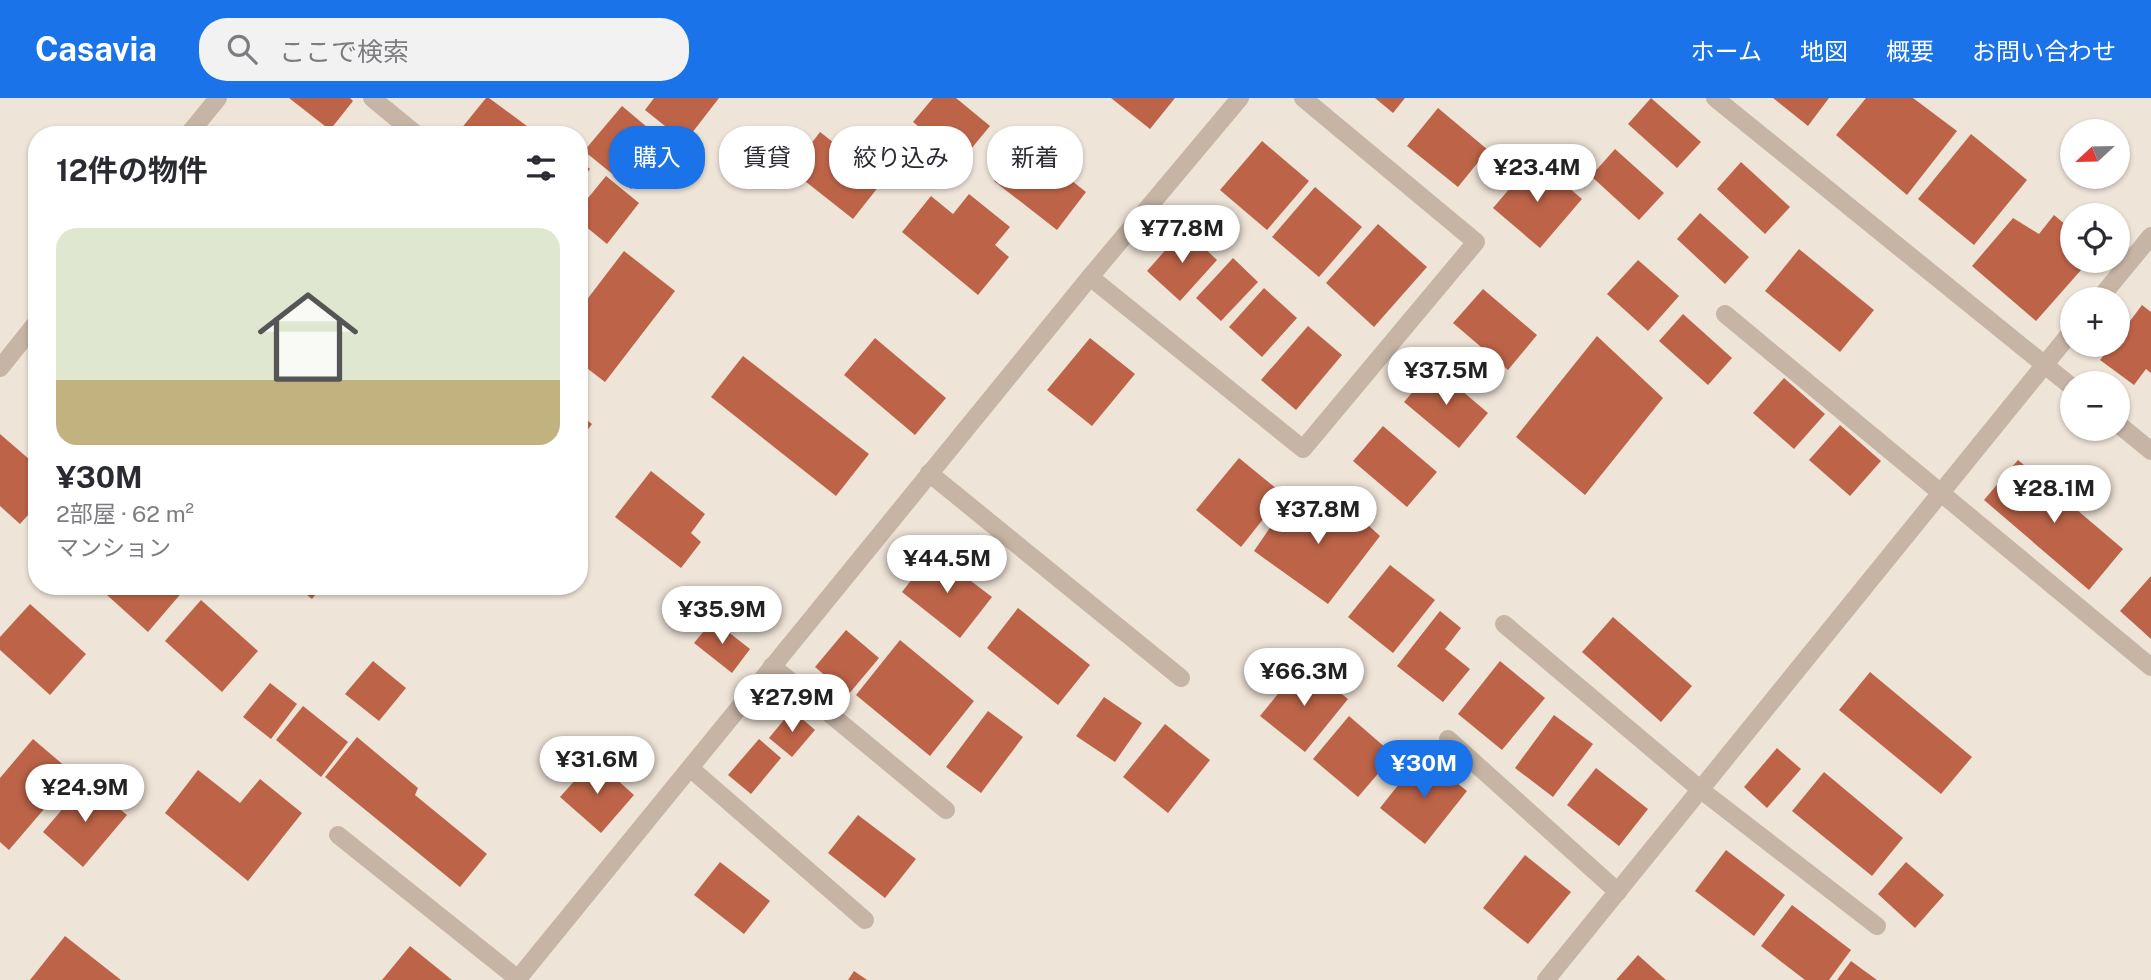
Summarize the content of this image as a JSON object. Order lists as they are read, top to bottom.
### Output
{
  "north": "left",
  "page": {
    "header": "Casavia",
    "search": "ここで検索",
    "nav": [
      "ホーム",
      "地図",
      "概要",
      "お問い合わせ"
    ],
    "map_buttons": ["+", "−"],
    "chip": [
      "購入",
      "賃貸",
      "絞り込み",
      "新着"
    ],
    "heading": "12件の物件",
    "price": [
      "¥23.4M",
      "¥77.8M",
      "¥37.5M",
      "¥28.1M",
      "¥37.8M",
      "¥44.5M",
      "¥35.9M",
      "¥66.3M",
      "¥27.9M",
      "¥31.6M",
      "¥30M",
      "¥24.9M"
    ],
    "list": [
      {
        "name": "¥30M",
        "note": "2部屋 · 62 m² · マンション"
      }
    ]
  }
}
